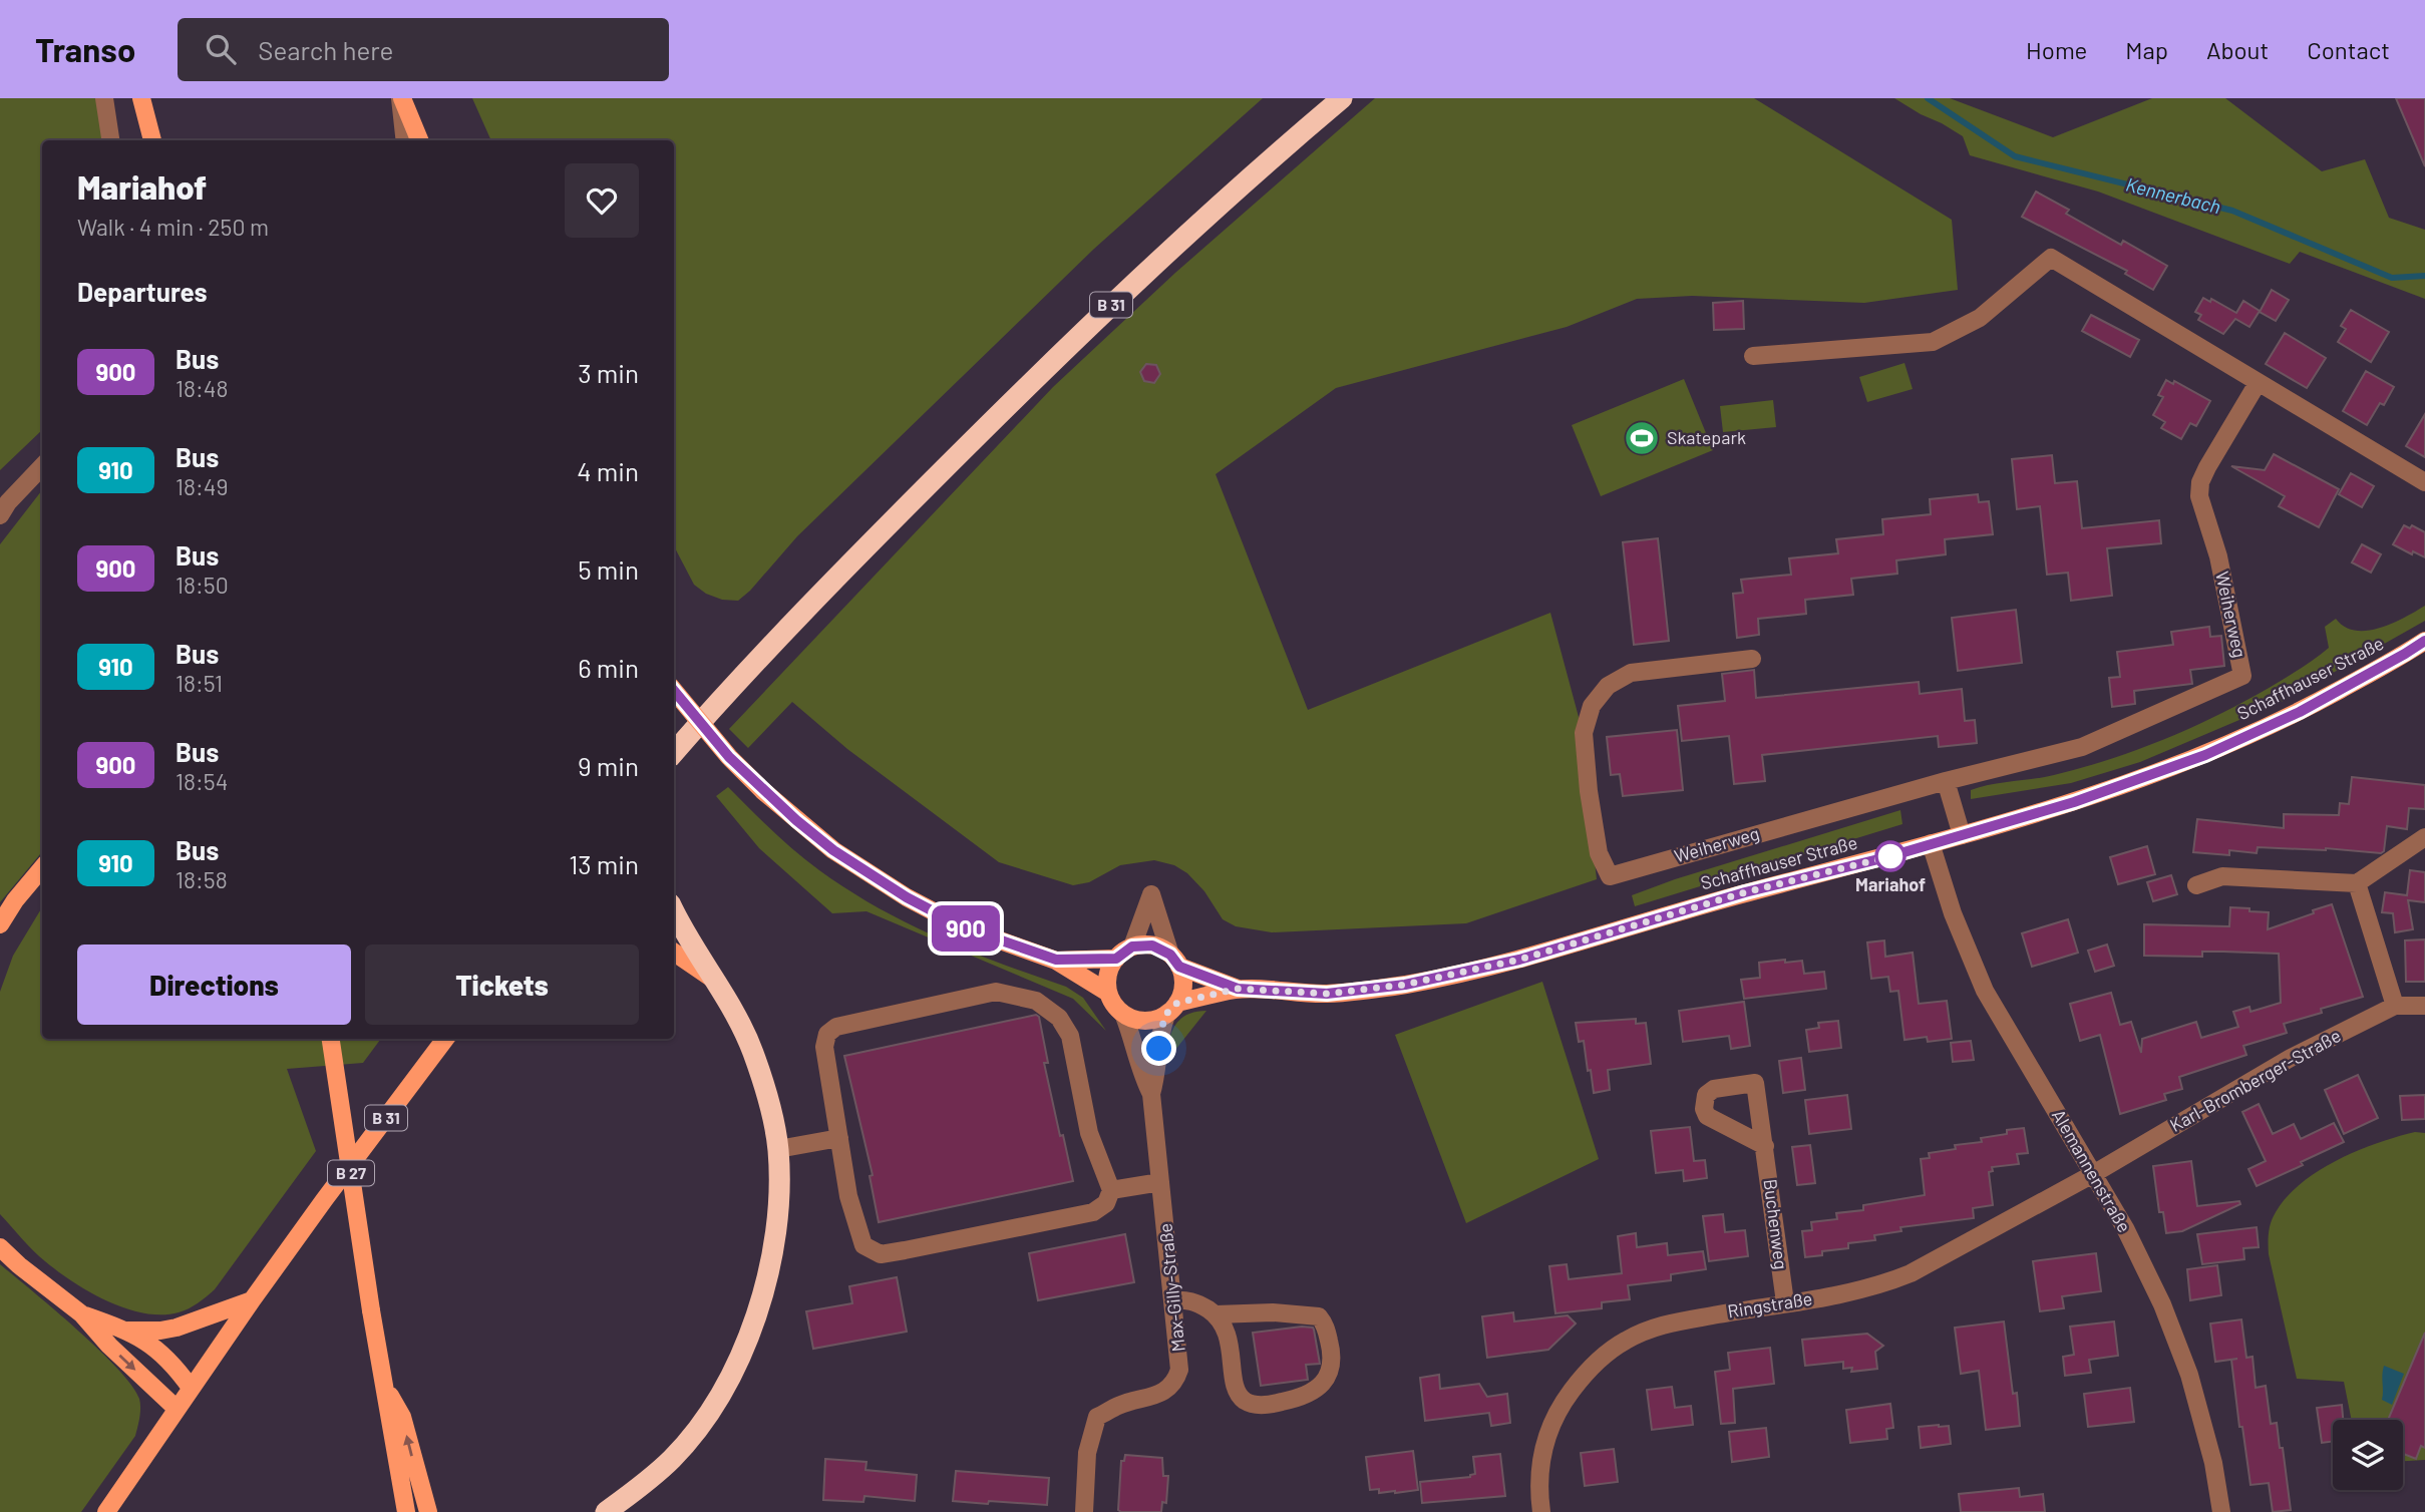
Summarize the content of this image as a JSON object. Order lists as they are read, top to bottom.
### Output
{
  "streets": {
    "highway": ["B 31"],
    "main road": ["Schaffhauser Straße", "B 27"],
    "street": [
      "Weiherweg",
      "Karl-Bromberger-Straße",
      "Alemannenstraße",
      "Buchenweg",
      "Max-Gilly-Straße",
      "Ringstraße"
    ]
  },
  "crossings": [
    ["Schaffhauser Straße", "Alemannenstraße"],
    ["Schaffhauser Straße", "Max-Gilly-Straße"],
    ["Karl-Bromberger-Straße", "Alemannenstraße"],
    ["Karl-Bromberger-Straße", "Ringstraße"],
    ["Alemannenstraße", "Ringstraße"],
    ["Buchenweg", "Ringstraße"]
  ],
  "water": ["Kennerbach"],
  "places": {
    "sports": ["Skatepark"],
    "other": ["Mariahof"]
  },
  "lines": ["bus line 900"],
  "page": {
    "header": "Transo",
    "search": "Search here",
    "nav": [
      "Home",
      "Map",
      "About",
      "Contact"
    ],
    "on_map": "900",
    "heading": [
      ["Mariahof", "Walk · 4 min · 250 m"],
      "Departures"
    ],
    "list": [
      {
        "mark": "900",
        "name": "Bus",
        "note": "18:48",
        "value": "3 min"
      },
      {
        "mark": "910",
        "name": "Bus",
        "note": "18:49",
        "value": "4 min"
      },
      {
        "mark": "900",
        "name": "Bus",
        "note": "18:50",
        "value": "5 min"
      },
      {
        "mark": "910",
        "name": "Bus",
        "note": "18:51",
        "value": "6 min"
      },
      {
        "mark": "900",
        "name": "Bus",
        "note": "18:54",
        "value": "9 min"
      },
      {
        "mark": "910",
        "name": "Bus",
        "note": "18:58",
        "value": "13 min"
      }
    ],
    "buttons": ["Directions", "Tickets"]
  }
}
